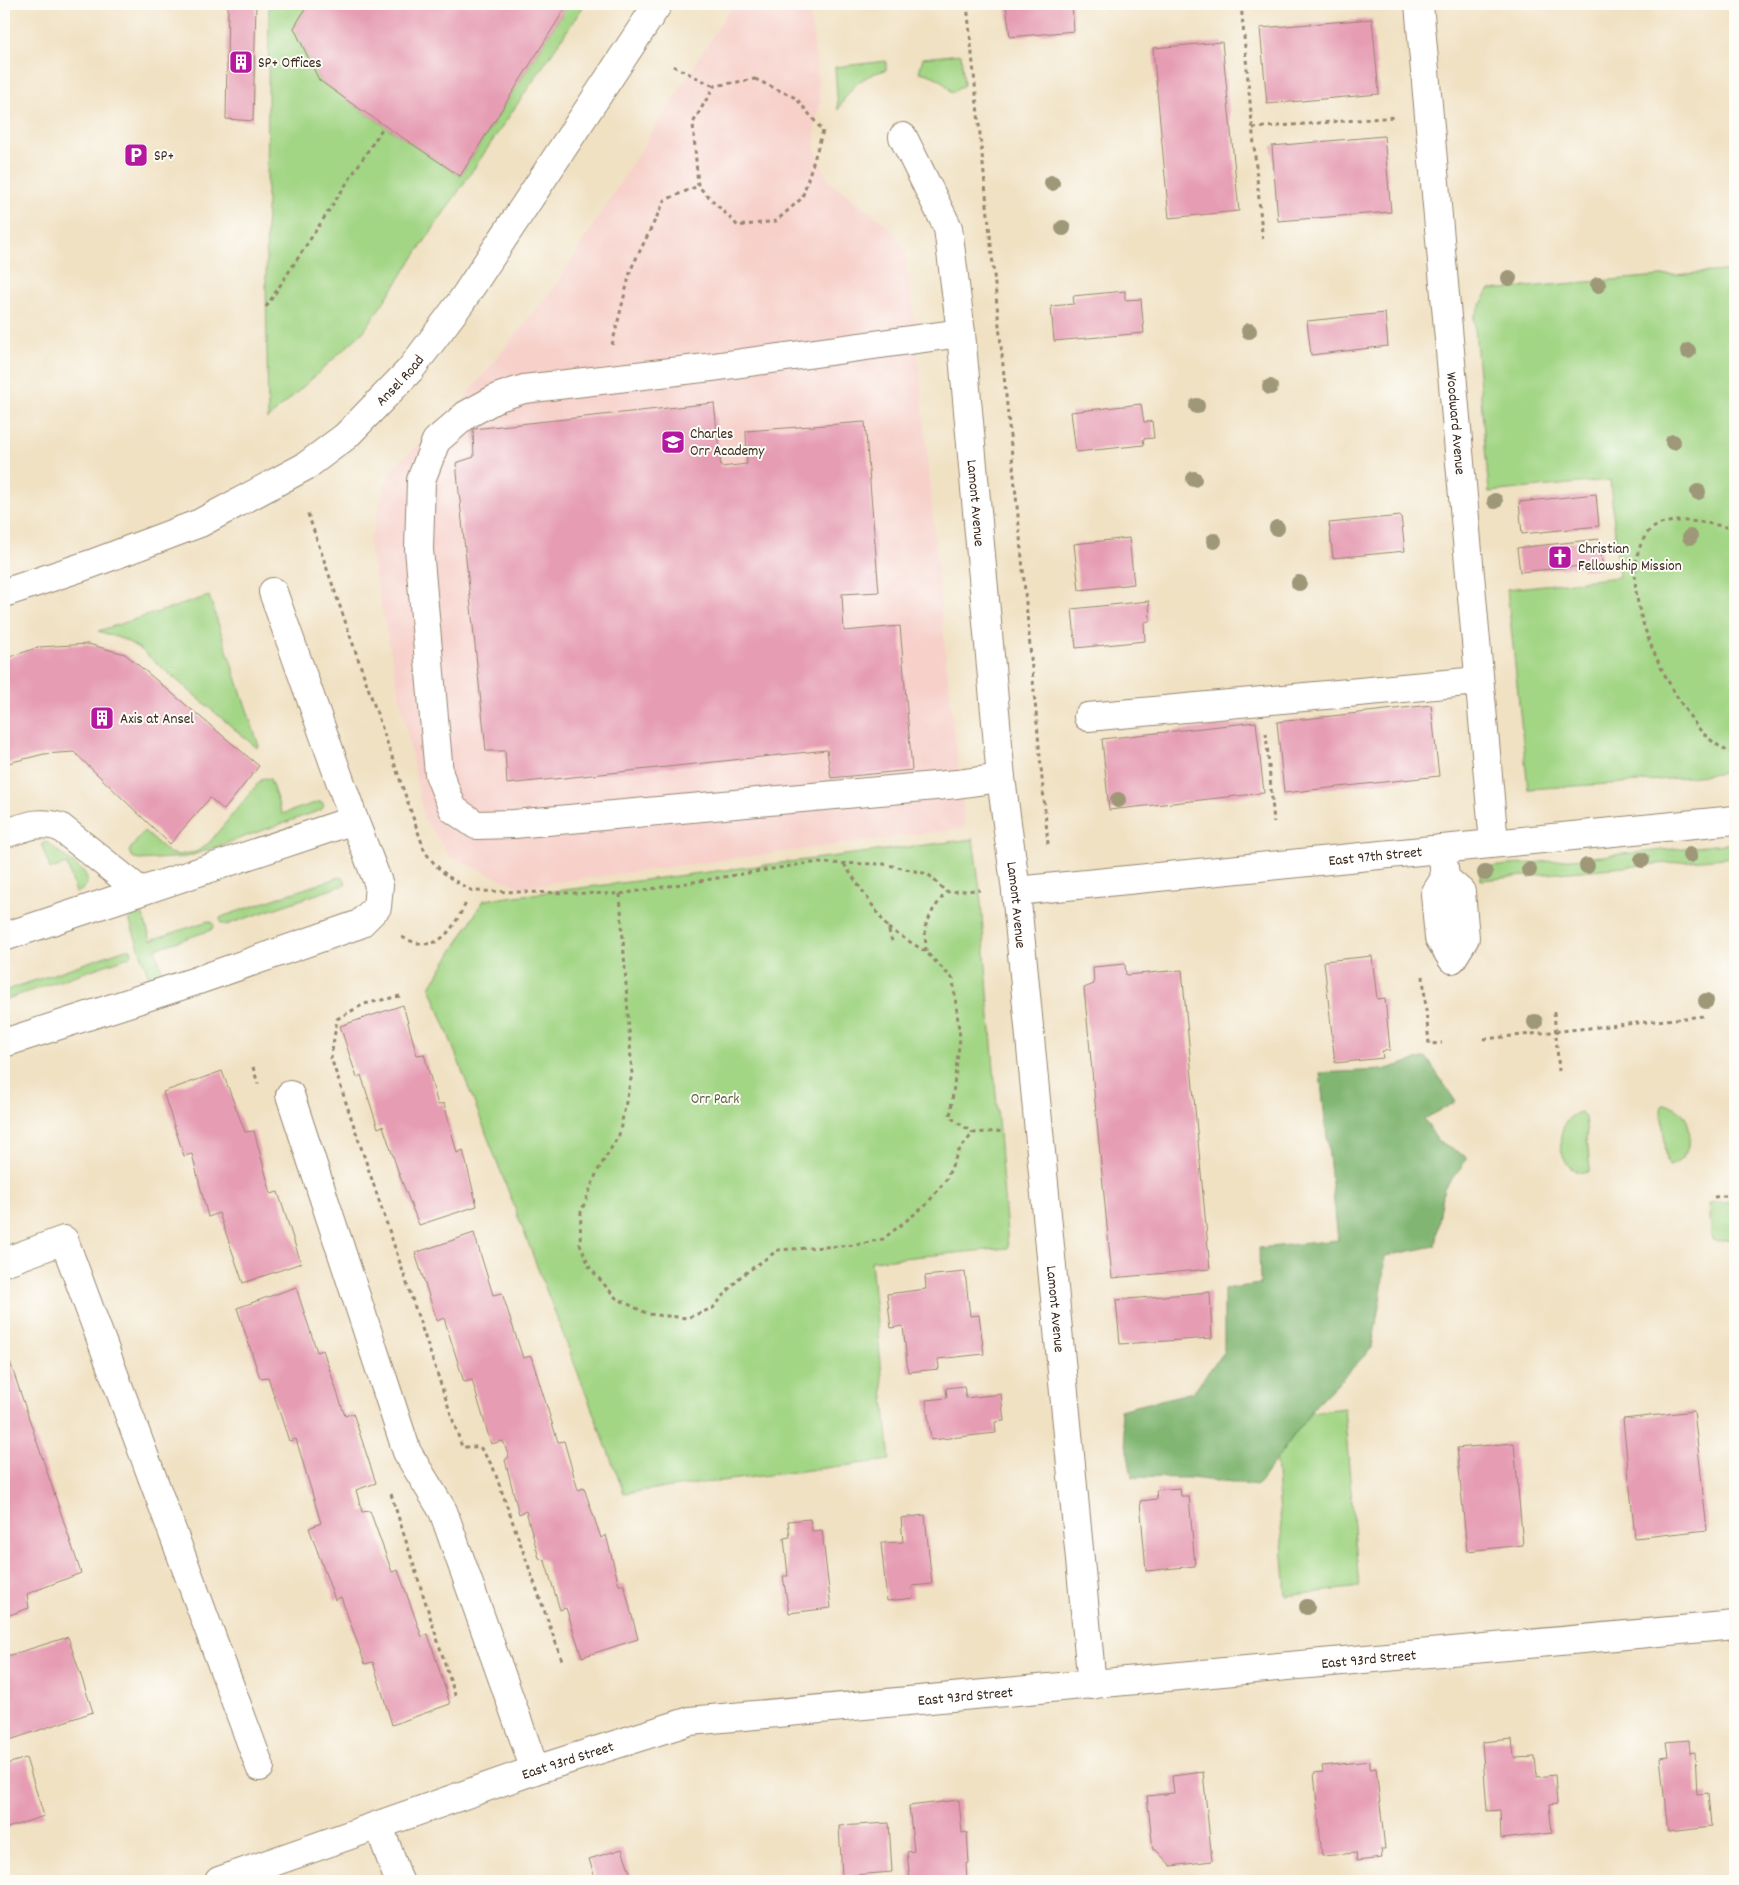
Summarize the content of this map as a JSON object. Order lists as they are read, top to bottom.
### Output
{
  "streets": {
    "street": [
      "Ansel Road",
      "Woodward Avenue",
      "Lamont Avenue",
      "East 97th Street",
      "East 93rd Street"
    ]
  },
  "crossings": [
    ["Woodward Avenue", "East 97th Street"],
    ["Lamont Avenue", "East 97th Street"],
    ["Lamont Avenue", "East 93rd Street"]
  ],
  "parks": ["Orr Park"],
  "places": {
    "building": ["SP+ Offices", "Axis at Ansel"],
    "parking": ["SP+"],
    "school or university": ["Charles Orr Academy"],
    "church": ["Christian Fellowship Mission"]
  }
}
